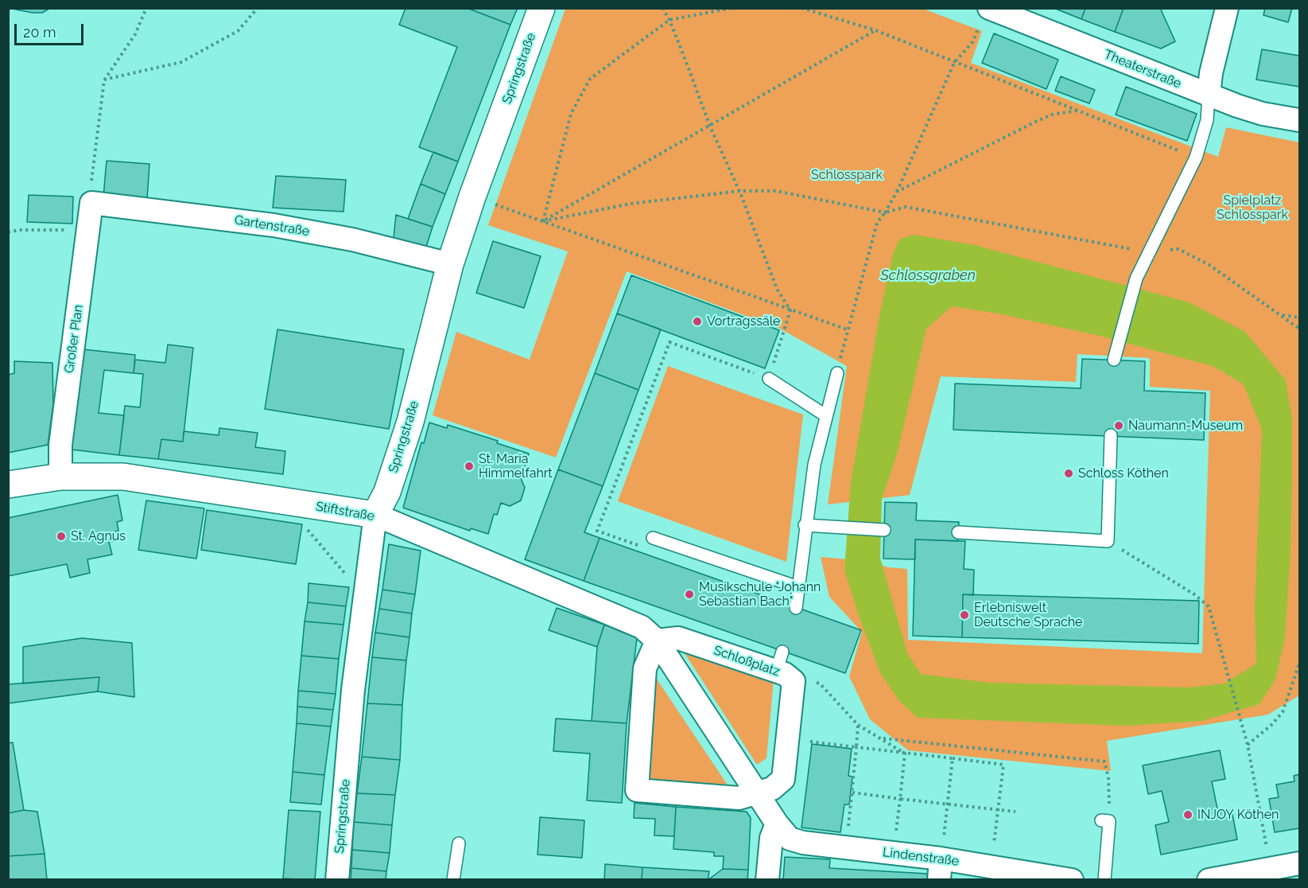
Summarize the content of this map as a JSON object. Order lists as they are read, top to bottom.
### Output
{
  "streets": {
    "main road": ["Springstraße", "Stiftstraße"],
    "street": [
      "Theaterstraße",
      "Gartenstraße",
      "Großer Plan",
      "Schloßplatz",
      "Lindenstraße"
    ]
  },
  "crossings": [
    ["Springstraße", "Gartenstraße"],
    ["Springstraße", "Stiftstraße"],
    ["Gartenstraße", "Großer Plan"],
    ["Großer Plan", "Stiftstraße"],
    ["Stiftstraße", "Schloßplatz"]
  ],
  "water": ["Schlossgraben"],
  "parks": ["Schlosspark", "Spielplatz Schlosspark"],
  "places": [
    "Vortragssäle",
    "Naumann-Museum",
    "St. Maria Himmelfahrt",
    "Schloss Köthen",
    "St. Agnus",
    "Musikschule \"Johann Sebastian Bach\"",
    "Erlebniswelt Deutsche Sprache",
    "INJOY Köthen"
  ],
  "scale_bar": "20 m"
}
